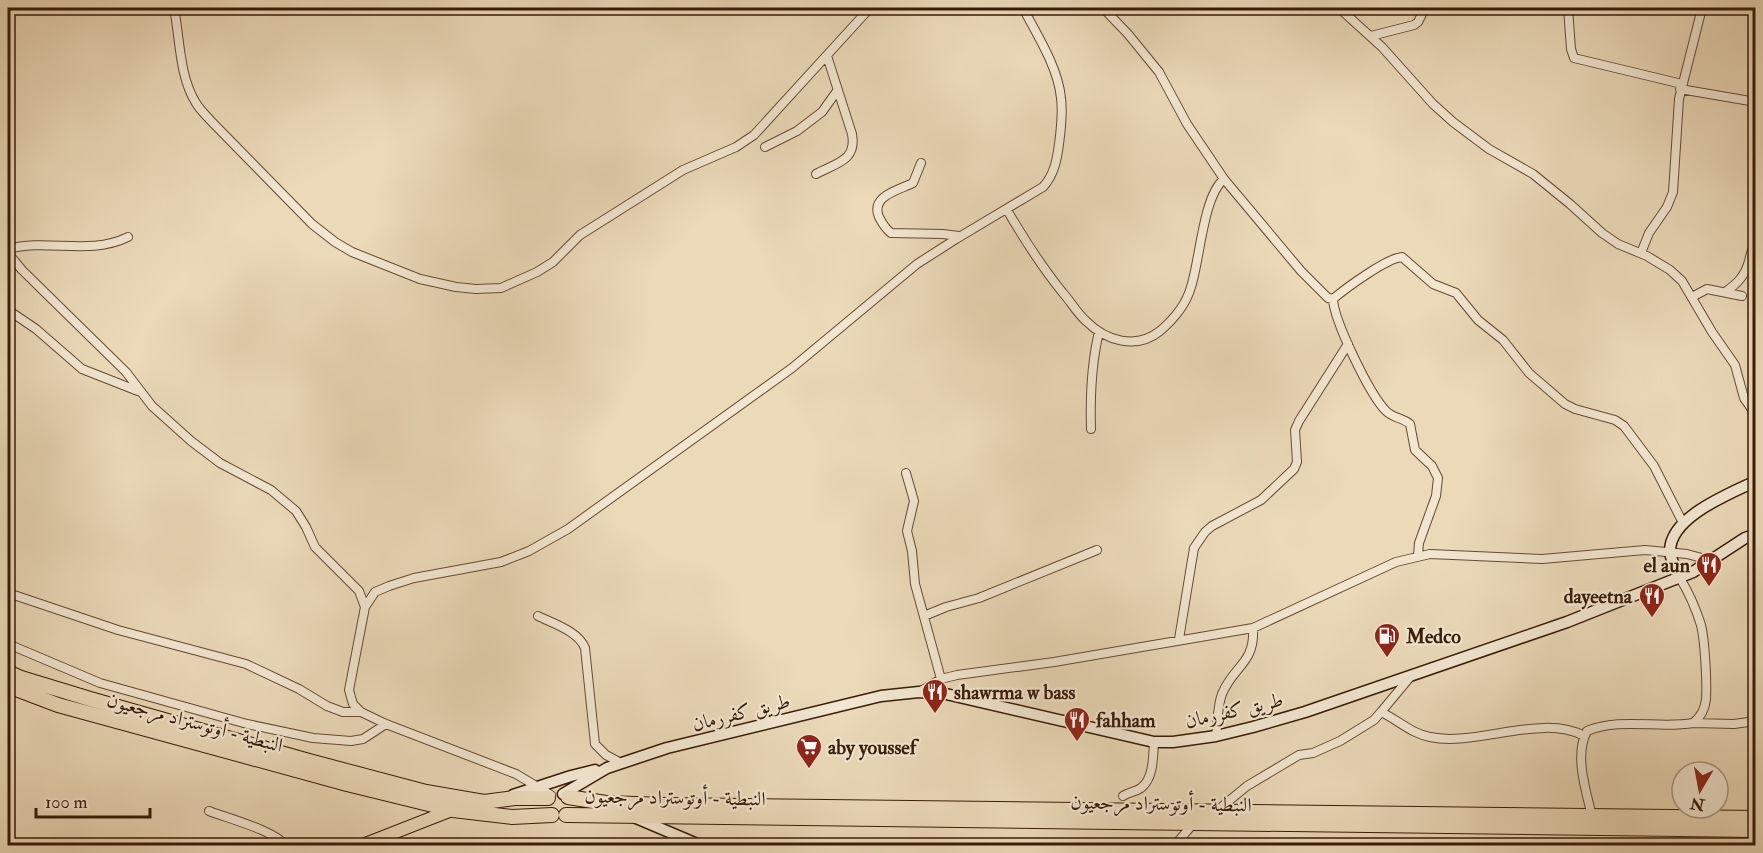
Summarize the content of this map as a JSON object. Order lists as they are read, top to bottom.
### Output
{
  "streets": {
    "highway": ["النبطية - أوتوستراد مرجعيون"],
    "main road": ["طريق كفررمان"]
  },
  "crossings": [
    ["طريق كفررمان", "النبطية - أوتوستراد مرجعيون"]
  ],
  "places": {
    "restaurant": [
      "el aun",
      "dayeetna",
      "shawrma w bass",
      "fahham"
    ],
    "fuel station": ["Medco"],
    "supermarket": ["aby youssef"]
  },
  "scale_bar": "100 m",
  "north": "bottom"
}
